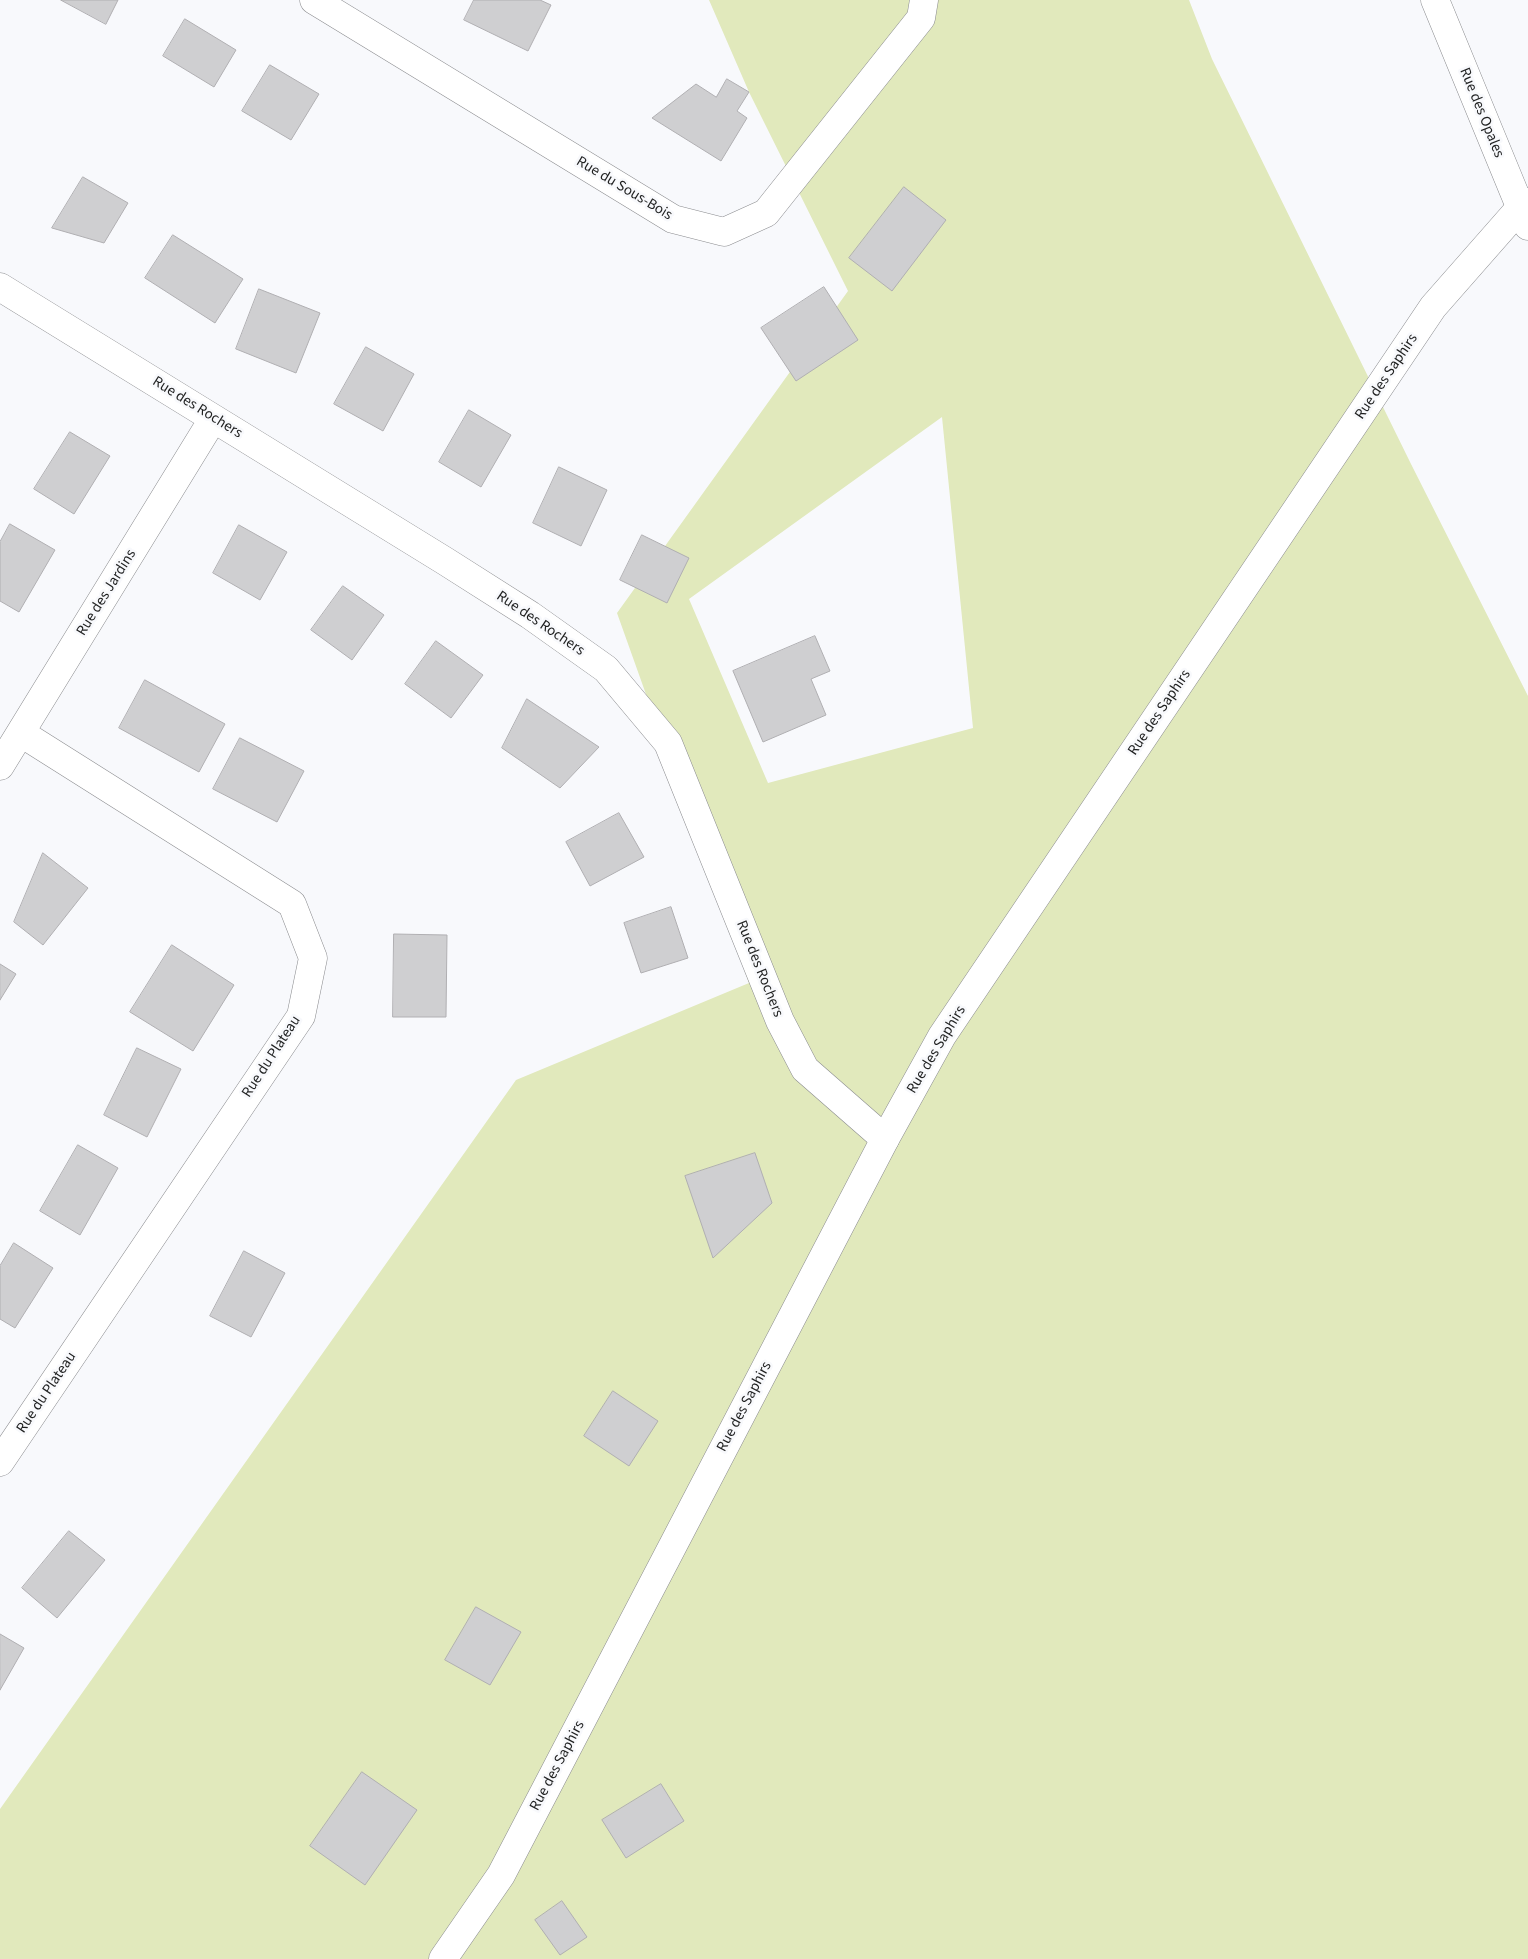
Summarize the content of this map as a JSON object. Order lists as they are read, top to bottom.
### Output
{
  "streets": {
    "street": [
      "Rue des Opales",
      "Rue du Sous-Bois",
      "Rue des Saphirs",
      "Rue des Rochers",
      "Rue des Jardins",
      "Rue du Plateau"
    ]
  },
  "crossings": [
    ["Rue des Opales", "Rue des Saphirs"],
    ["Rue des Saphirs", "Rue des Rochers"],
    ["Rue des Rochers", "Rue des Jardins"],
    ["Rue des Jardins", "Rue du Plateau"]
  ]
}
